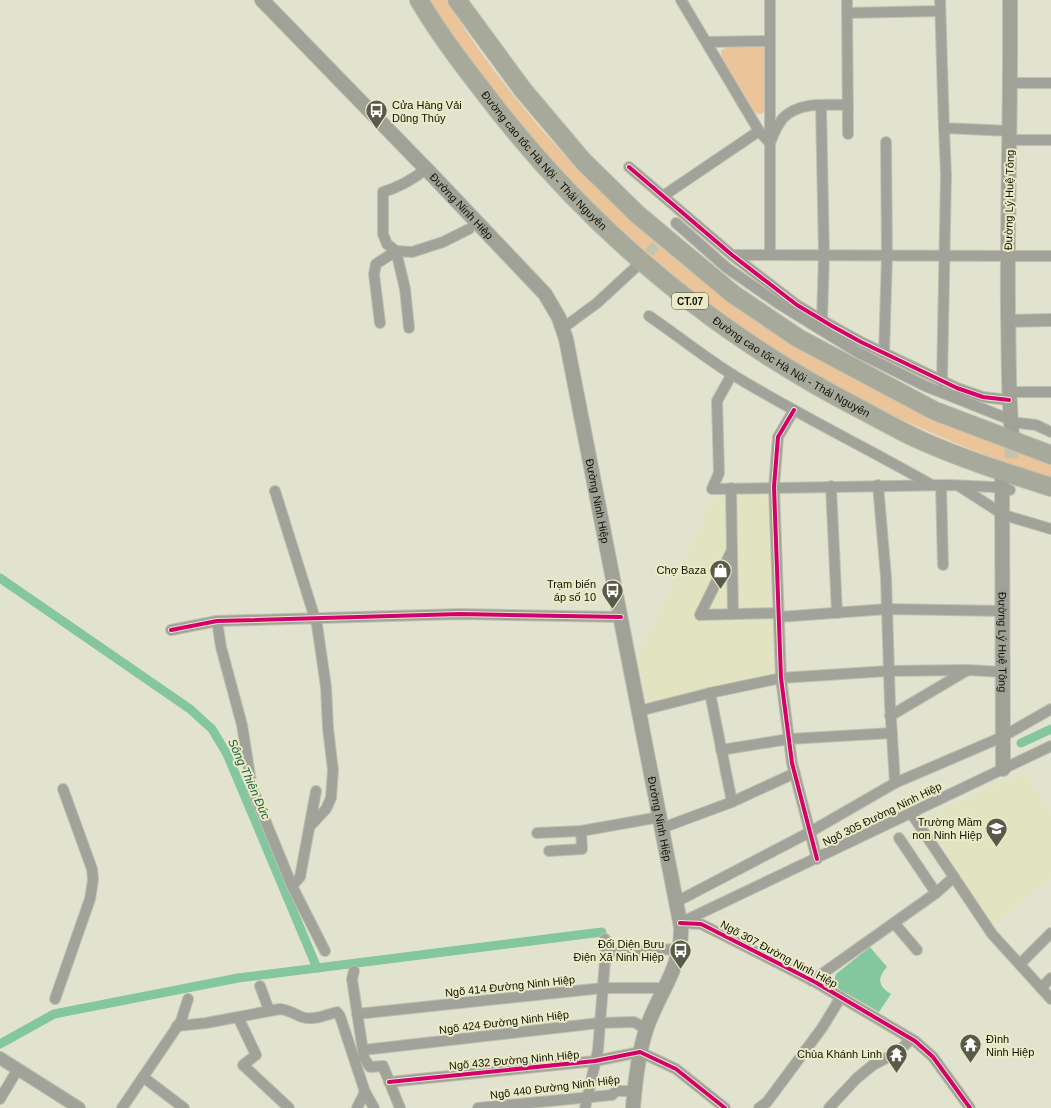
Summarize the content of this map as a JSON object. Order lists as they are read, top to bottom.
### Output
{
  "streets": {
    "highway": ["Đường cao tốc Hà Nội - Thái Nguyên", "CT.07"],
    "main road": ["Đường Lý Huệ Tông", "Đường Ninh Hiệp"],
    "street": [
      "Ngõ 305 Đường Ninh Hiệp",
      "Ngõ 307 Đường Ninh Hiệp",
      "Ngõ 414 Đường Ninh Hiệp",
      "Ngõ 424 Đường Ninh Hiệp",
      "Ngõ 432 Đường Ninh Hiệp",
      "Ngõ 440 Đường Ninh Hiệp"
    ]
  },
  "crossings": [
    ["Đường Lý Huệ Tông", "Ngõ 305 Đường Ninh Hiệp"],
    ["Đường Ninh Hiệp", "Ngõ 305 Đường Ninh Hiệp"],
    ["Đường Ninh Hiệp", "Ngõ 307 Đường Ninh Hiệp"],
    ["Đường Ninh Hiệp", "Ngõ 414 Đường Ninh Hiệp"],
    ["Đường Ninh Hiệp", "Ngõ 424 Đường Ninh Hiệp"],
    ["Đường Ninh Hiệp", "Ngõ 432 Đường Ninh Hiệp"],
    ["Đường Ninh Hiệp", "Ngõ 440 Đường Ninh Hiệp"],
    ["Ngõ 305 Đường Ninh Hiệp", "Ngõ 307 Đường Ninh Hiệp"]
  ],
  "water": ["Sông Thiên Đức"],
  "places": {
    "bus stop": ["Cửa Hàng Vải Dũng Thúy", "Trạm biến áp số 10", "Đối Diện Bưu Điện Xã Ninh Hiệp"],
    "shop": ["Chợ Baza"],
    "school or university": ["Trường Mầm non Ninh Hiệp"],
    "temple": ["Đình Ninh Hiệp", "Chùa Khánh Linh"]
  }
}
